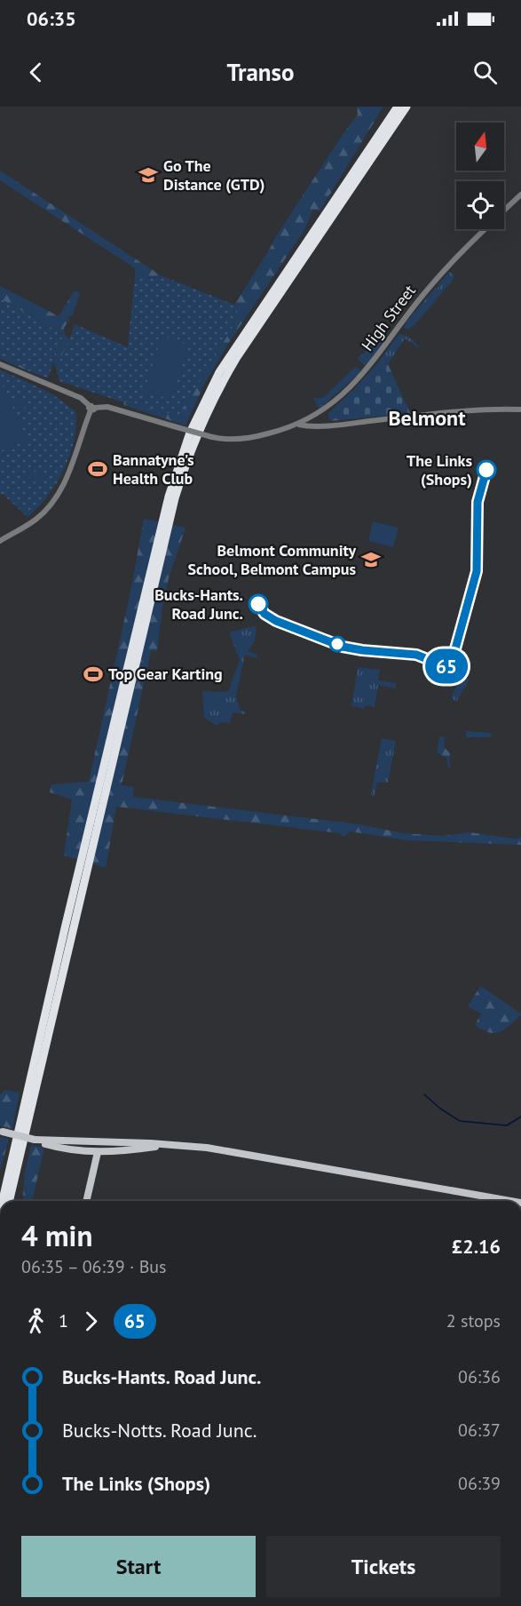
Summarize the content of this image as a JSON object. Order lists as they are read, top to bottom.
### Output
{
  "streets": {
    "street": ["High Street"]
  },
  "districts": ["Belmont"],
  "places": {
    "school or university": ["Go The Distance (GTD)", "Belmont Community School, Belmont Campus"],
    "sports": ["Bannatyne's Health Club", "Top Gear Karting"],
    "other": ["The Links (Shops)", "Bucks-Hants. Road Junc."]
  },
  "lines": ["bus line 65"],
  "north": "top",
  "page": {
    "status": "06:35",
    "header": "Transo",
    "on_map": "65",
    "heading": ["4 min", "06:35 – 06:39 · Bus", "£2.16"],
    "legs": ["1", "65", "2 stops"],
    "list": [
      {
        "name": "Bucks-Hants. Road Junc.",
        "value": "06:36"
      },
      {
        "name": "Bucks-Notts. Road Junc.",
        "value": "06:37"
      },
      {
        "name": "The Links (Shops)",
        "value": "06:39"
      }
    ],
    "buttons": ["Start", "Tickets"]
  }
}
